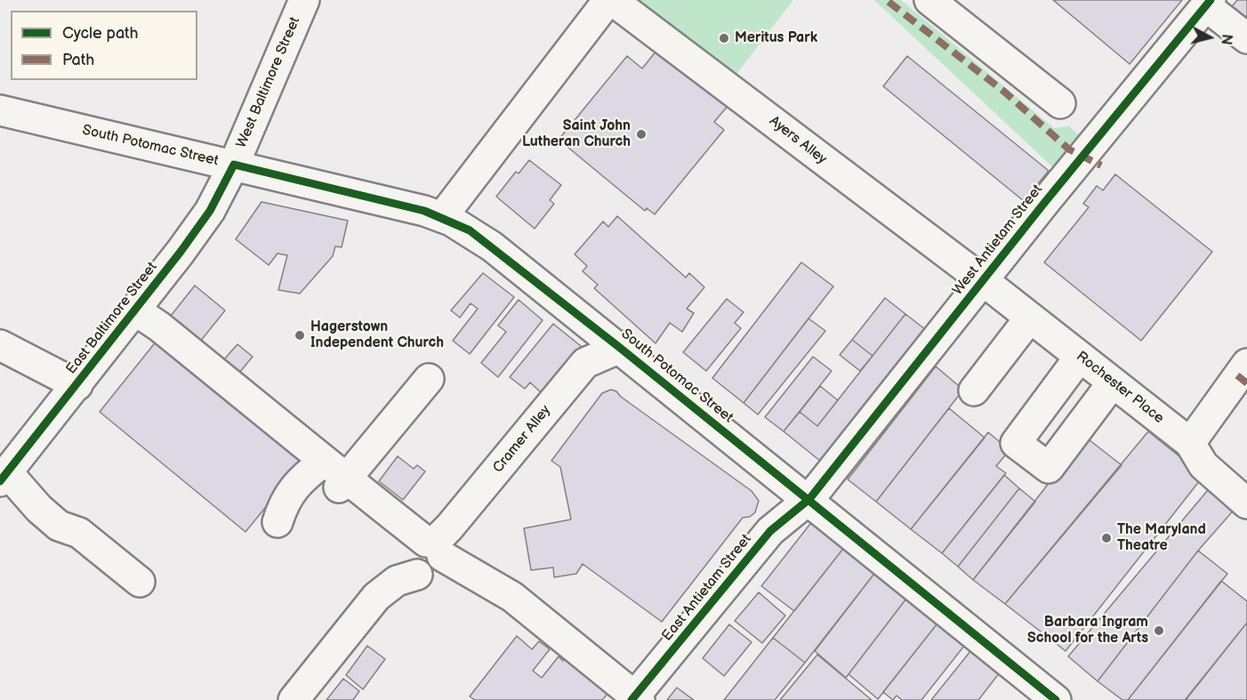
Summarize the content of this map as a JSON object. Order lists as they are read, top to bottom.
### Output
{
  "streets": {
    "main road": [
      "West Baltimore Street",
      "Ayers Alley",
      "South Potomac Street",
      "West Antietam Street",
      "East Baltimore Street",
      "Rochester Place",
      "Cramer Alley",
      "East Antietam Street"
    ]
  },
  "crossings": [
    ["West Baltimore Street", "South Potomac Street"],
    ["West Baltimore Street", "East Baltimore Street"],
    ["Ayers Alley", "West Antietam Street"],
    ["Ayers Alley", "Rochester Place"],
    ["South Potomac Street", "West Antietam Street"],
    ["South Potomac Street", "East Baltimore Street"],
    ["South Potomac Street", "Cramer Alley"],
    ["South Potomac Street", "East Antietam Street"],
    ["West Antietam Street", "Rochester Place"],
    ["West Antietam Street", "East Antietam Street"]
  ],
  "places": [
    "Meritus Park",
    "Saint John Lutheran Church",
    "Hagerstown Independent Church",
    "The Maryland Theatre",
    "Barbara Ingram School for the Arts"
  ],
  "legend": ["Cycle path", "Path"],
  "north": "right"
}
